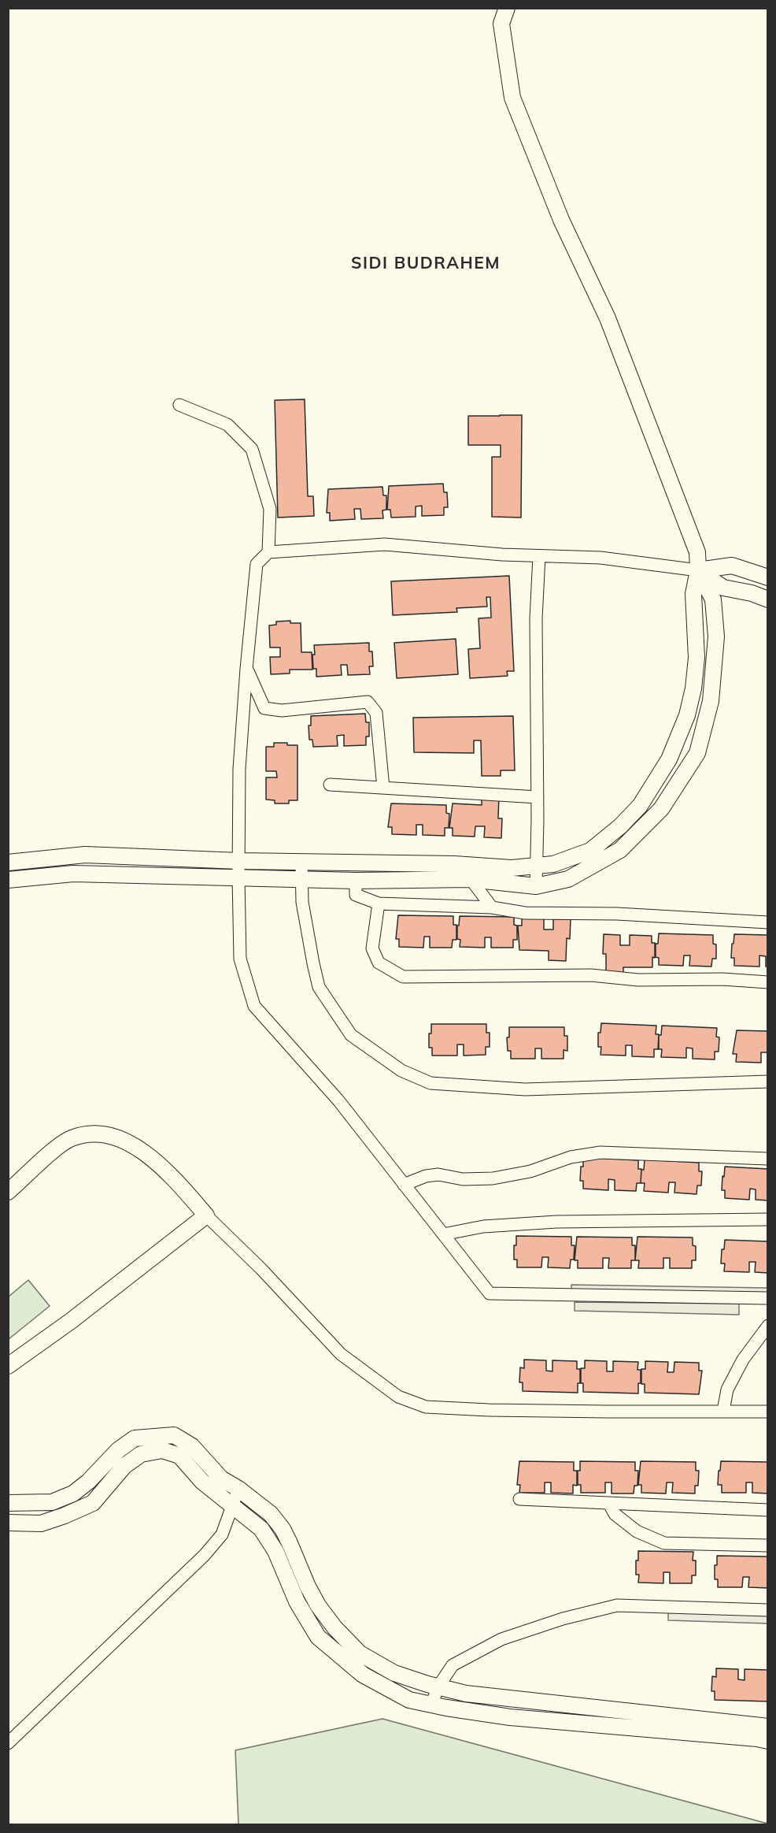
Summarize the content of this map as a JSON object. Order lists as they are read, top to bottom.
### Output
{
  "districts": ["SIDI BUDRAHEM"]
}
